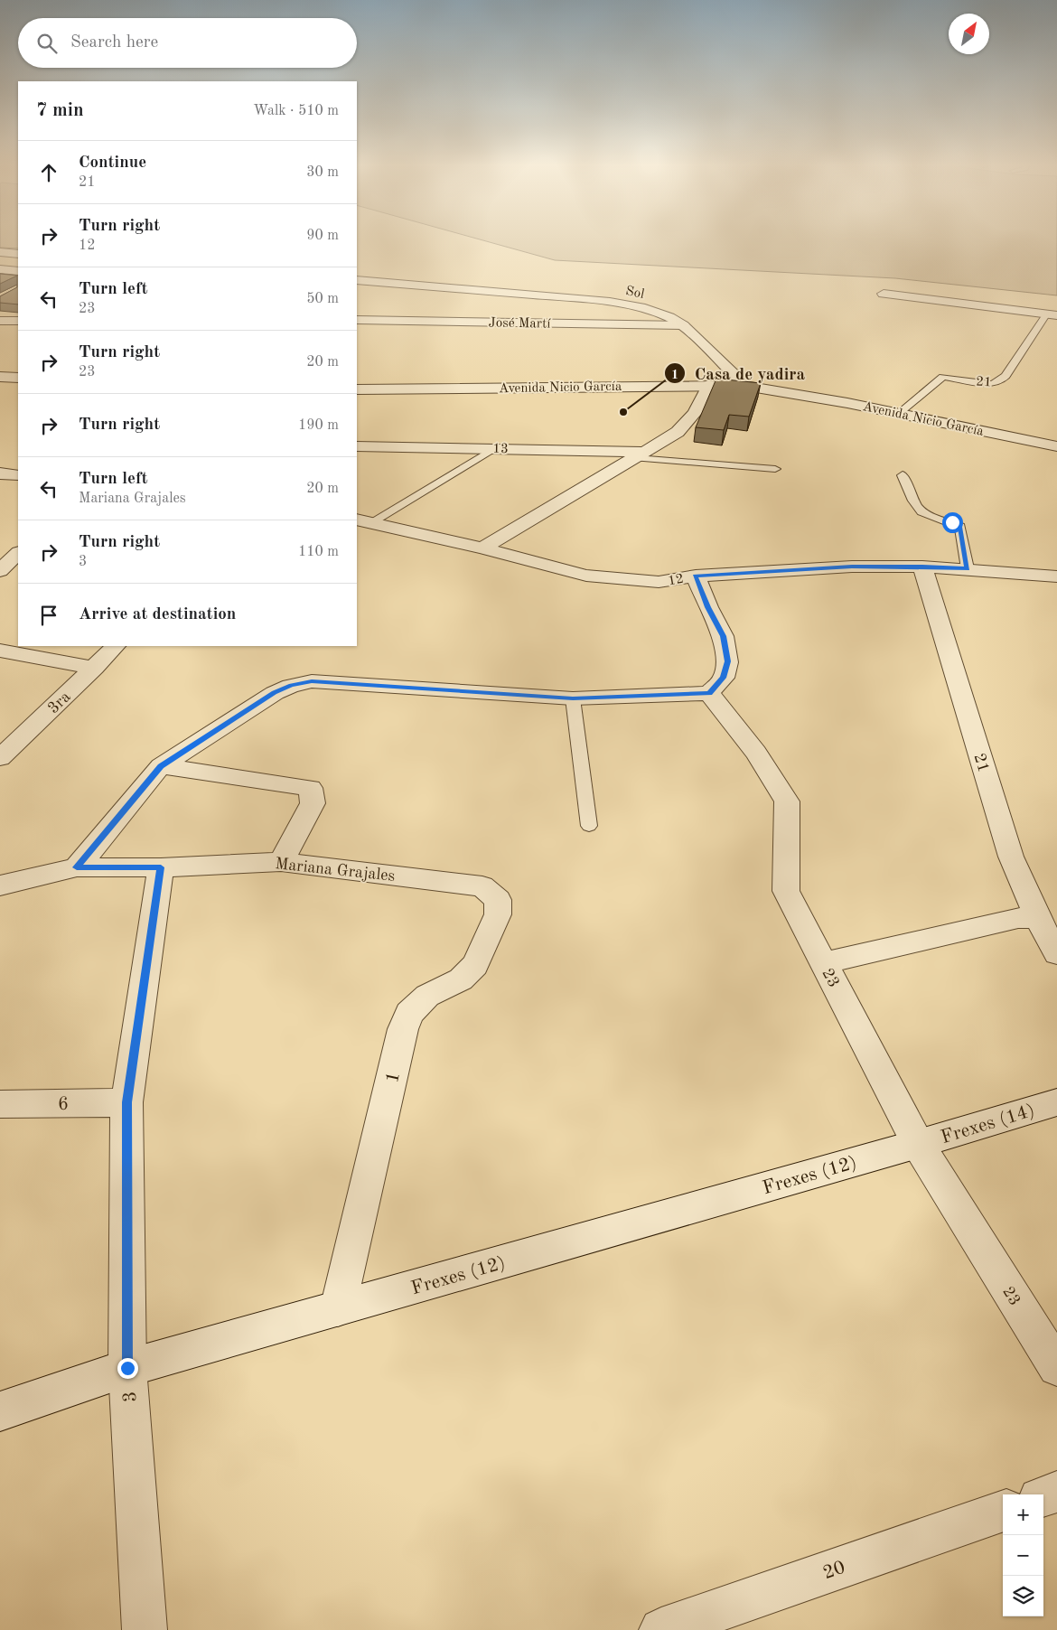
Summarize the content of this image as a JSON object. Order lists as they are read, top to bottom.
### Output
{
  "streets": {
    "street": [
      "Sol",
      "José Martí",
      "21",
      "Avenida Nicio García",
      "13",
      "12",
      "3ra",
      "Mariana Grajales",
      "23",
      "1",
      "6",
      "Frexes (14)",
      "Frexes (12)",
      "3",
      "20"
    ]
  },
  "crossings": [
    ["Sol", "José Martí"],
    ["Sol", "Avenida Nicio García"],
    ["21", "Avenida Nicio García"],
    ["21", "12"],
    ["Mariana Grajales", "1"],
    ["Mariana Grajales", "3"],
    ["23", "Frexes (14)"],
    ["23", "Frexes (12)"],
    ["1", "Frexes (12)"],
    ["6", "3"],
    ["Frexes (14)", "Frexes (12)"],
    ["Frexes (12)", "3"]
  ],
  "places": ["Casa de yadira"],
  "north": "top right",
  "page": {
    "search": "Search here",
    "heading": ["7 min", "Walk · 510 m"],
    "list": [
      ["Continue", "21", "30 m"],
      ["Turn right", "12", "90 m"],
      ["Turn left", "23", "50 m"],
      ["Turn right", "23", "20 m"],
      ["Turn right", "190 m"],
      ["Turn left", "Mariana Grajales", "20 m"],
      ["Turn right", "3", "110 m"],
      "Arrive at destination"
    ],
    "map_buttons": ["+", "−"]
  }
}
